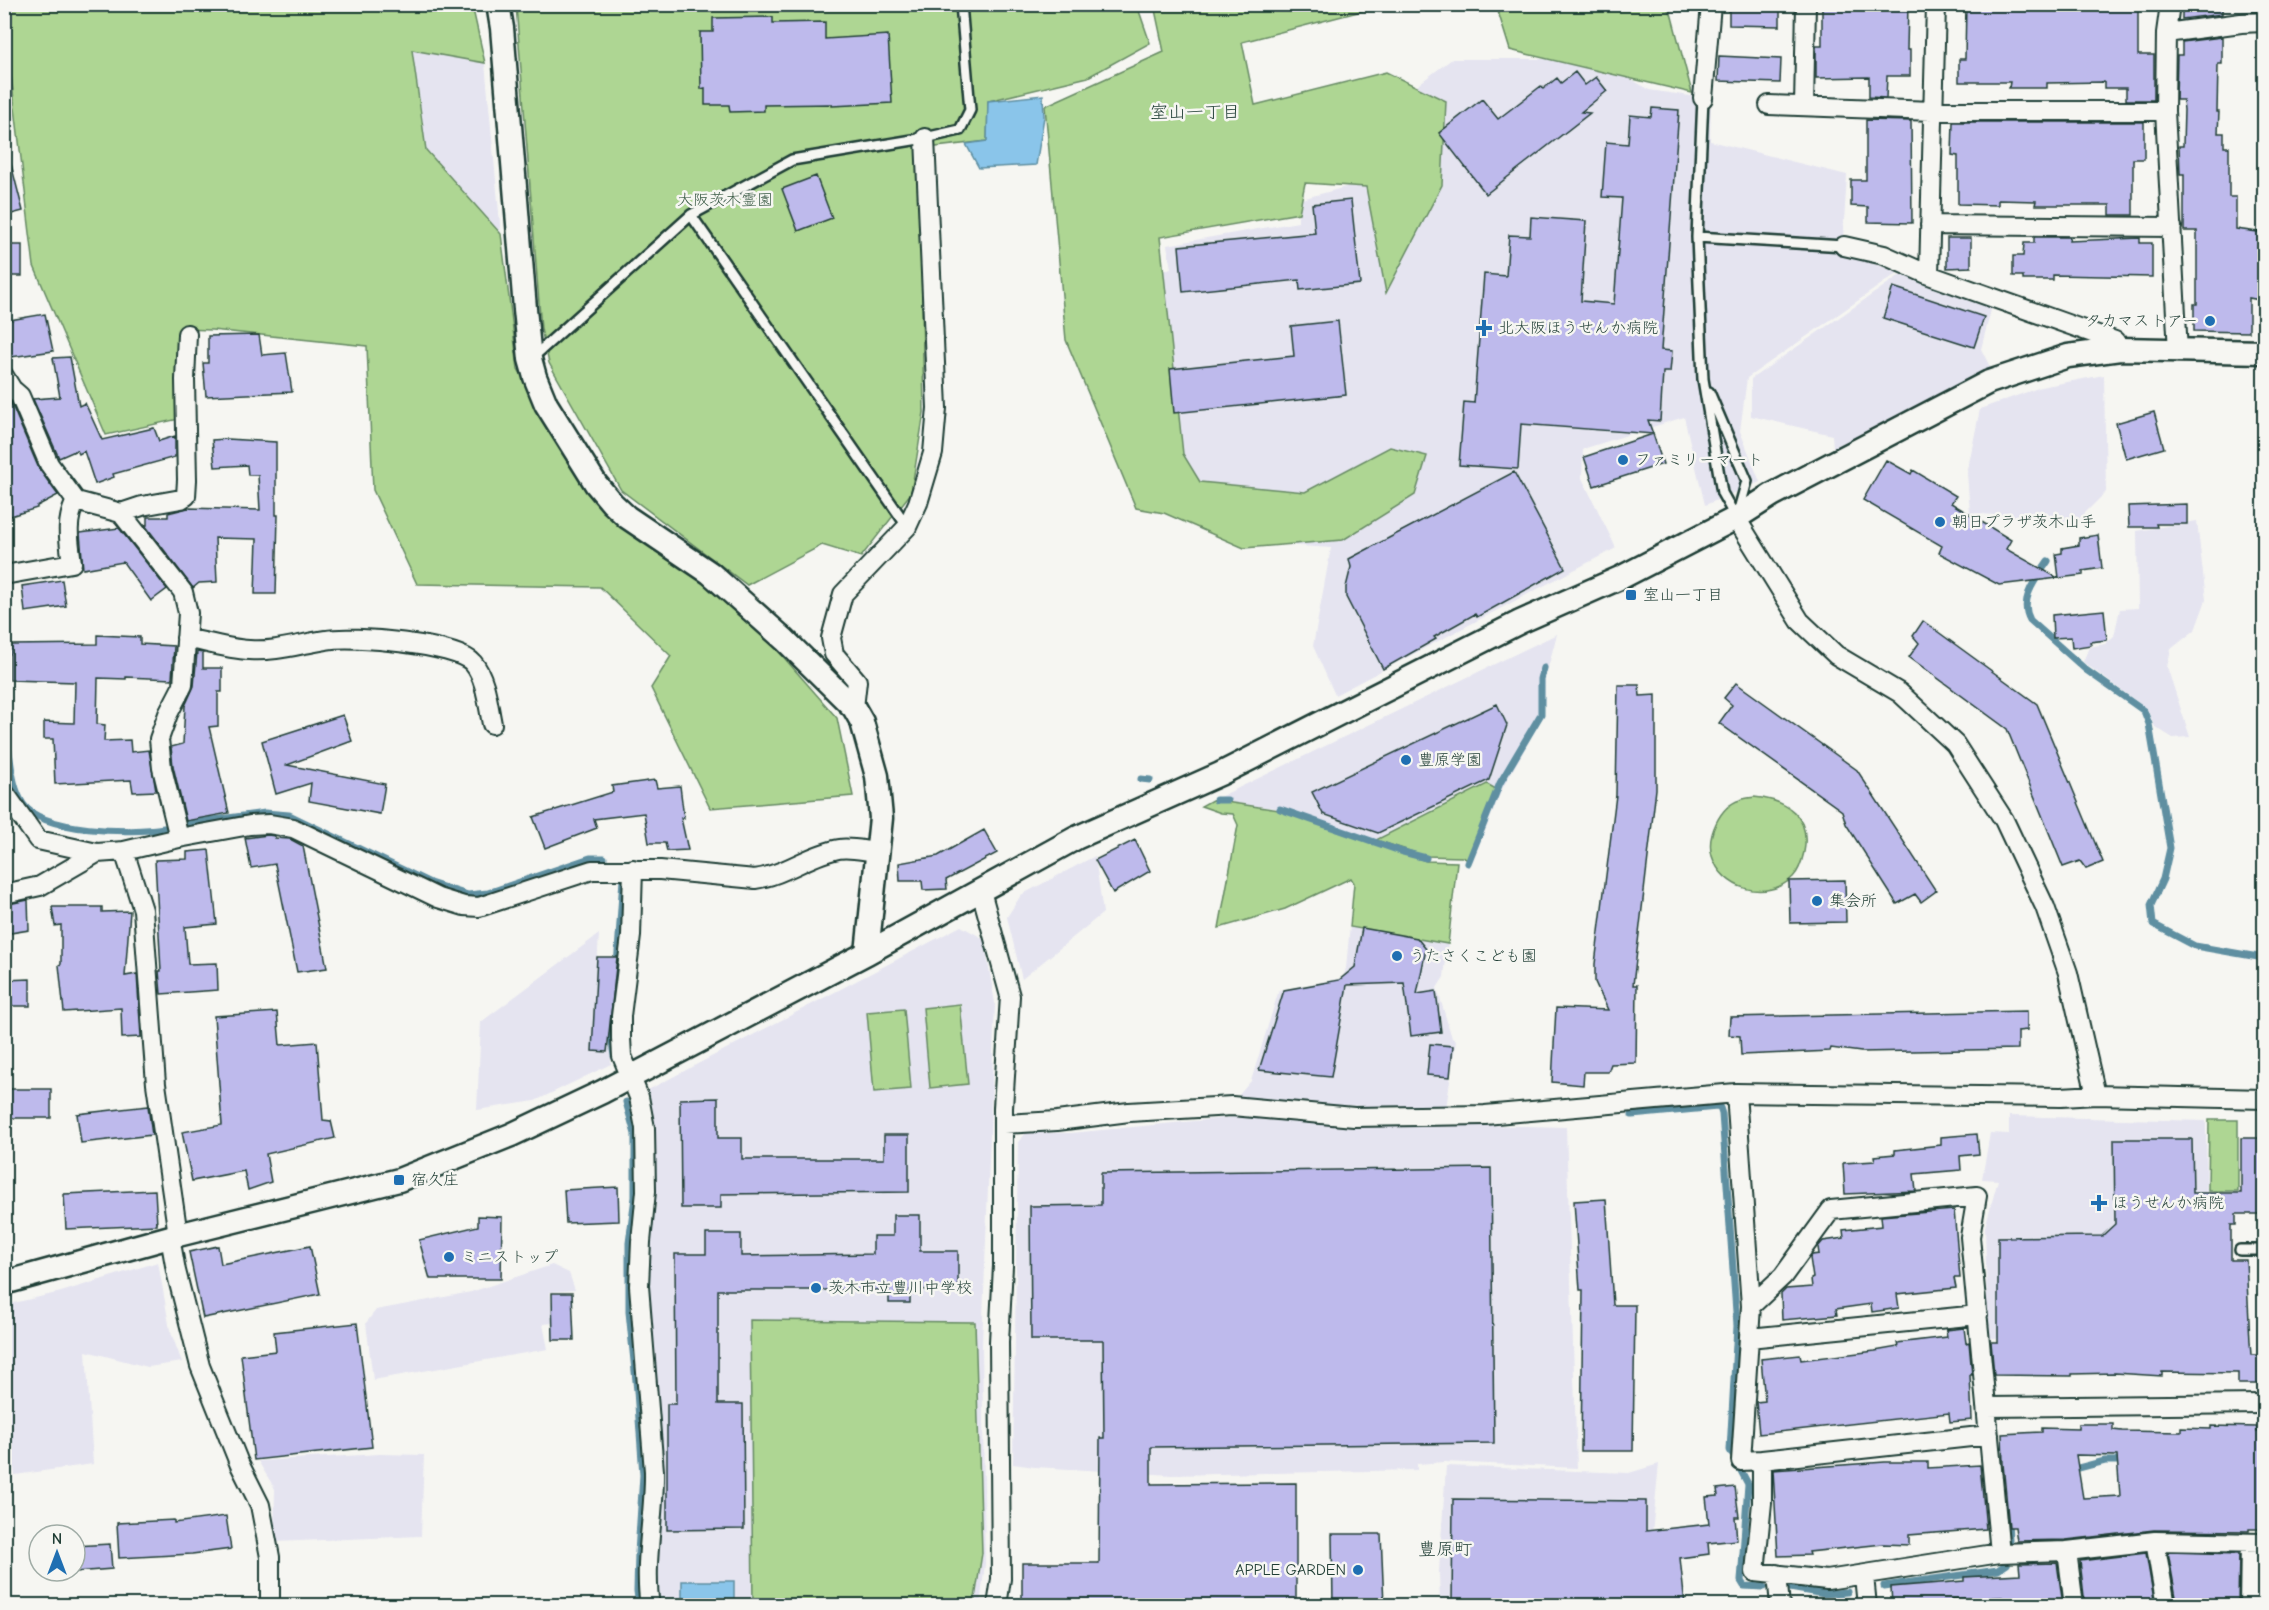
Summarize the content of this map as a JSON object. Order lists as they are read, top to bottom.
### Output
{
  "districts": ["室山一丁目", "豊原町"],
  "parks": ["大阪茨木霊園"],
  "places": {
    "other": [
      "タカマストアー",
      "ファミリーマート",
      "朝日プラザ茨木山手",
      "豊原学園",
      "集会所",
      "うたさくこども園",
      "ミニストップ",
      "茨木市立豊川中学校",
      "APPLE GARDEN"
    ],
    "health": ["北大阪ほうせんか病院", "ほうせんか病院"],
    "transit": ["室山一丁目", "宿久庄"]
  },
  "north": "top"
}
